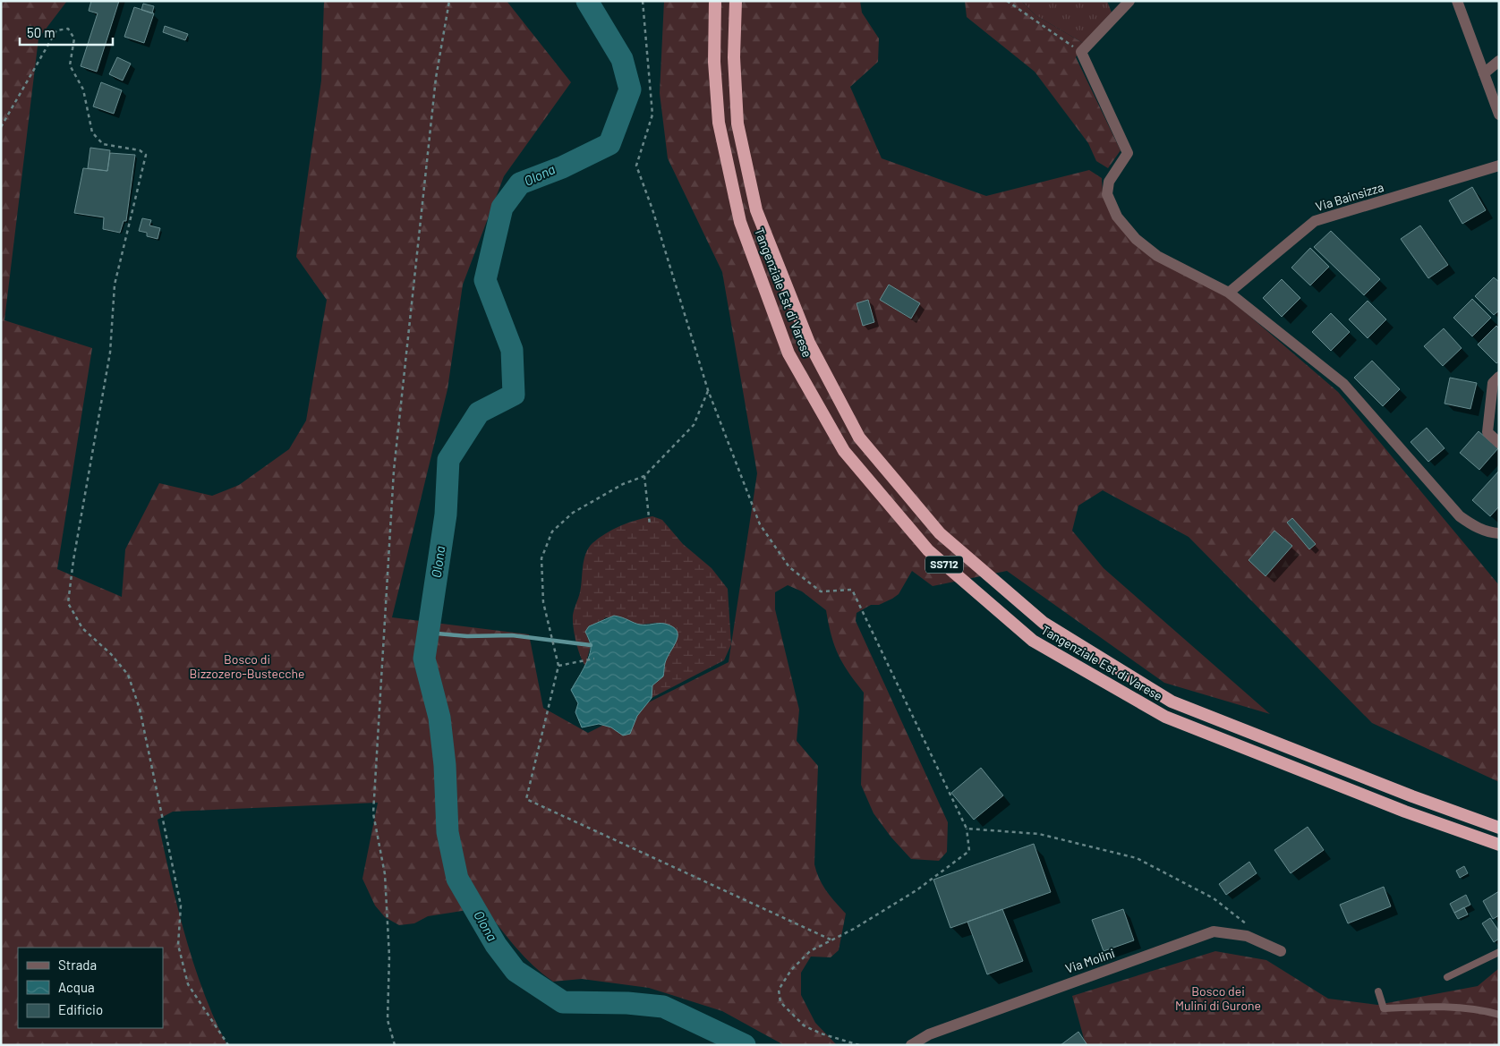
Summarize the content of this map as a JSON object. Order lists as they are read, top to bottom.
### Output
{
  "streets": {
    "highway": ["Tangenziale Est di Varese", "SS712"],
    "street": ["Via Bainsizza", "Via Molini"]
  },
  "water": ["Olona"],
  "parks": ["Bosco di Bizzozero-Bustecche", "Bosco dei Mulini di Gurone"],
  "legend": ["Strada", "Acqua", "Edificio"],
  "scale_bar": "50 m"
}
